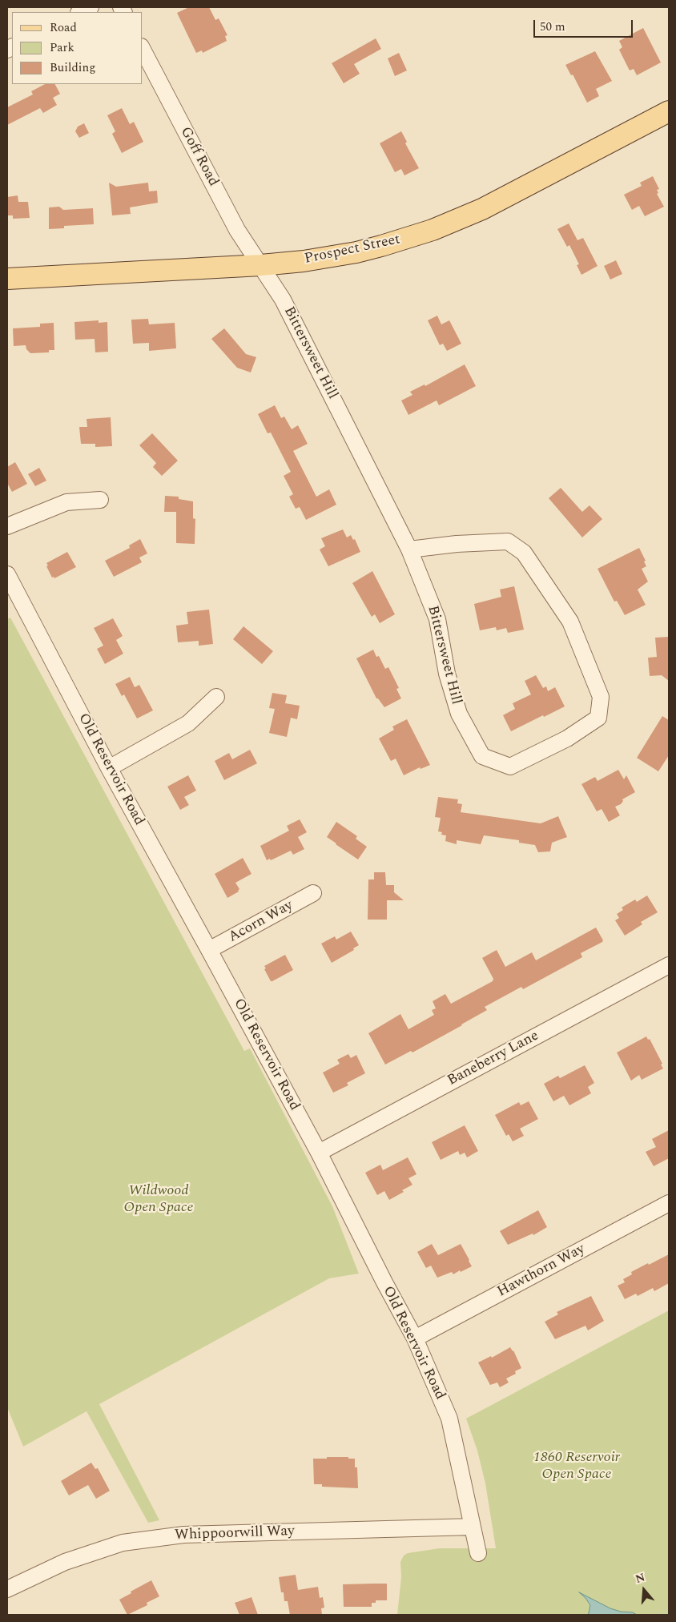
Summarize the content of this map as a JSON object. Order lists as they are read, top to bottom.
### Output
{
  "streets": {
    "main road": ["Prospect Street"],
    "street": [
      "Goff Road",
      "Bittersweet Hill",
      "Old Reservoir Road",
      "Acorn Way",
      "Baneberry Lane",
      "Hawthorn Way",
      "Whippoorwill Way"
    ]
  },
  "crossings": [
    ["Goff Road", "Prospect Street"],
    ["Goff Road", "Bittersweet Hill"],
    ["Prospect Street", "Bittersweet Hill"],
    ["Old Reservoir Road", "Acorn Way"],
    ["Old Reservoir Road", "Baneberry Lane"],
    ["Old Reservoir Road", "Hawthorn Way"],
    ["Old Reservoir Road", "Whippoorwill Way"]
  ],
  "parks": ["Wildwood Open Space", "1860 Reservoir Open Space"],
  "legend": ["Road", "Park", "Building"],
  "scale_bar": "50 m",
  "north": "top"
}
